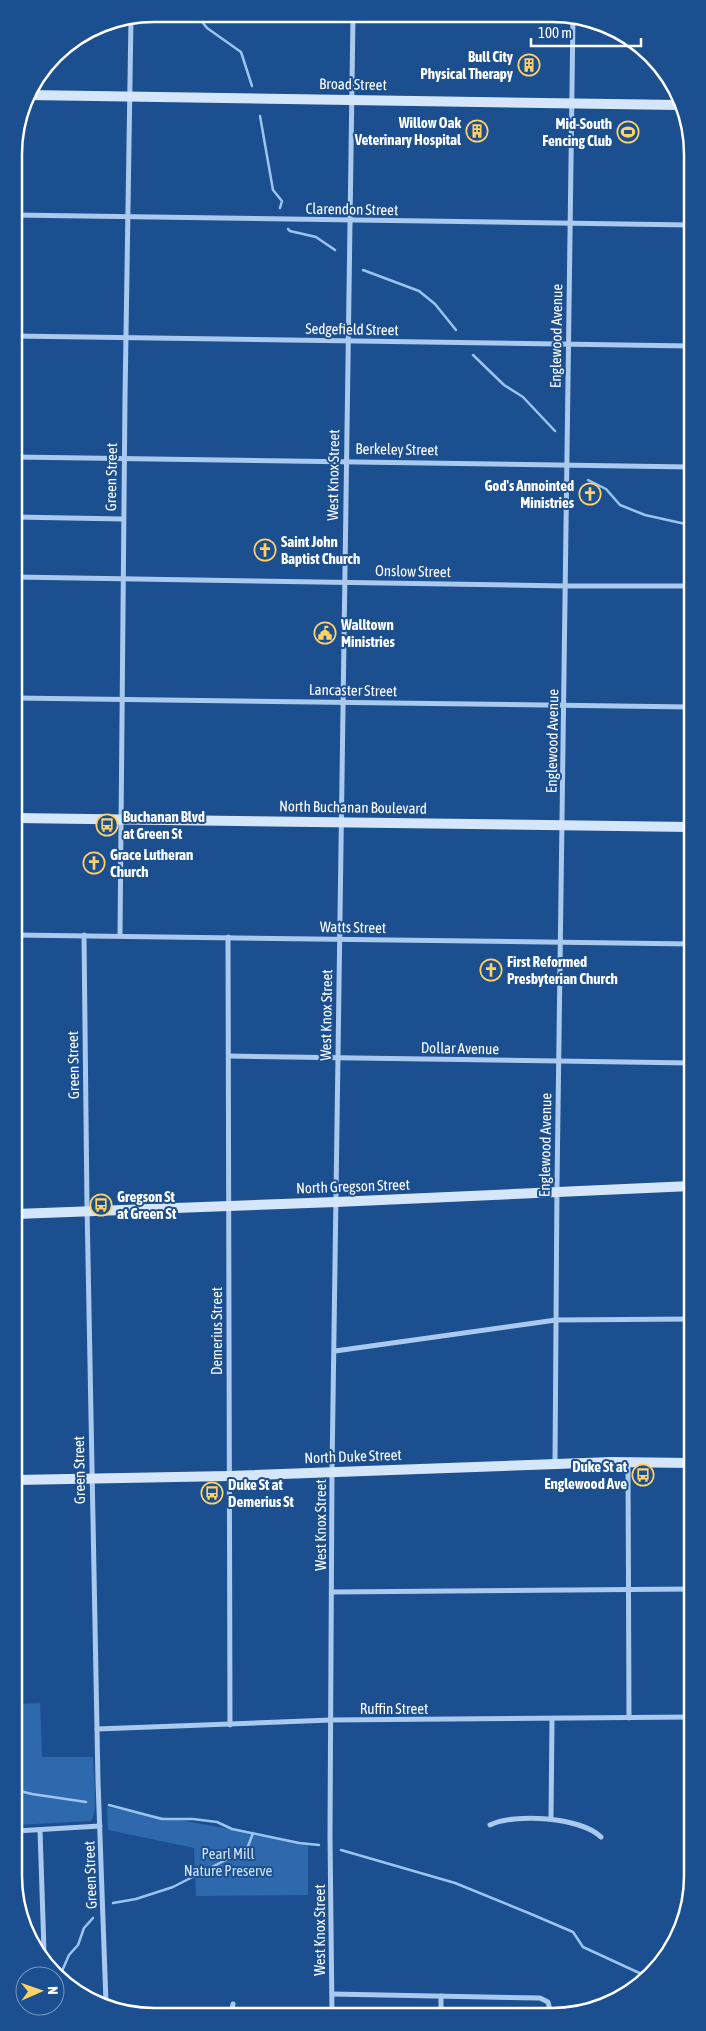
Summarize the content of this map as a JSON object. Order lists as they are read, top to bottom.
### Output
{
  "streets": {
    "main road": [
      "Broad Street",
      "North Buchanan Boulevard",
      "North Gregson Street",
      "North Duke Street"
    ],
    "street": [
      "Clarendon Street",
      "Sedgefield Street",
      "Englewood Avenue",
      "Berkeley Street",
      "West Knox Street",
      "Green Street",
      "Onslow Street",
      "Lancaster Street",
      "Watts Street",
      "Dollar Avenue",
      "Demerius Street",
      "Ruffin Street"
    ]
  },
  "crossings": [
    ["Broad Street", "Englewood Avenue"],
    ["Broad Street", "West Knox Street"],
    ["Broad Street", "Green Street"],
    ["Clarendon Street", "Englewood Avenue"],
    ["Clarendon Street", "West Knox Street"],
    ["Clarendon Street", "Green Street"],
    ["Sedgefield Street", "Englewood Avenue"],
    ["Sedgefield Street", "West Knox Street"],
    ["Sedgefield Street", "Green Street"],
    ["Englewood Avenue", "Berkeley Street"],
    ["Englewood Avenue", "Onslow Street"],
    ["Englewood Avenue", "Lancaster Street"],
    ["Englewood Avenue", "North Buchanan Boulevard"],
    ["Englewood Avenue", "Watts Street"],
    ["Englewood Avenue", "Dollar Avenue"],
    ["Englewood Avenue", "North Gregson Street"],
    ["Englewood Avenue", "North Duke Street"],
    ["Berkeley Street", "West Knox Street"],
    ["Berkeley Street", "Green Street"],
    ["West Knox Street", "Onslow Street"],
    ["West Knox Street", "Lancaster Street"],
    ["West Knox Street", "North Buchanan Boulevard"],
    ["West Knox Street", "Watts Street"],
    ["West Knox Street", "Dollar Avenue"],
    ["West Knox Street", "North Gregson Street"],
    ["West Knox Street", "North Duke Street"],
    ["West Knox Street", "Ruffin Street"],
    ["Green Street", "Onslow Street"],
    ["Green Street", "Lancaster Street"],
    ["Green Street", "North Buchanan Boulevard"],
    ["Green Street", "Watts Street"],
    ["Green Street", "North Gregson Street"],
    ["Green Street", "North Duke Street"],
    ["Green Street", "Ruffin Street"],
    ["Watts Street", "Demerius Street"],
    ["Dollar Avenue", "Demerius Street"],
    ["North Gregson Street", "Demerius Street"],
    ["Demerius Street", "North Duke Street"],
    ["Demerius Street", "Ruffin Street"]
  ],
  "parks": ["Pearl Mill Nature Preserve"],
  "places": {
    "building": ["Bull City Physical Therapy", "Willow Oak Veterinary Hospital"],
    "sports": ["Mid-South Fencing Club"],
    "church": [
      "God's Annointed Ministries",
      "Saint John Baptist Church",
      "Grace Lutheran Church",
      "First Reformed Presbyterian Church"
    ],
    "public building": ["Walltown Ministries"],
    "bus stop": [
      "Buchanan Blvd at Green St",
      "Gregson St at Green St",
      "Duke St at Englewood Ave",
      "Duke St at Demerius St"
    ]
  },
  "scale_bar": "100 m",
  "north": "right"
}
